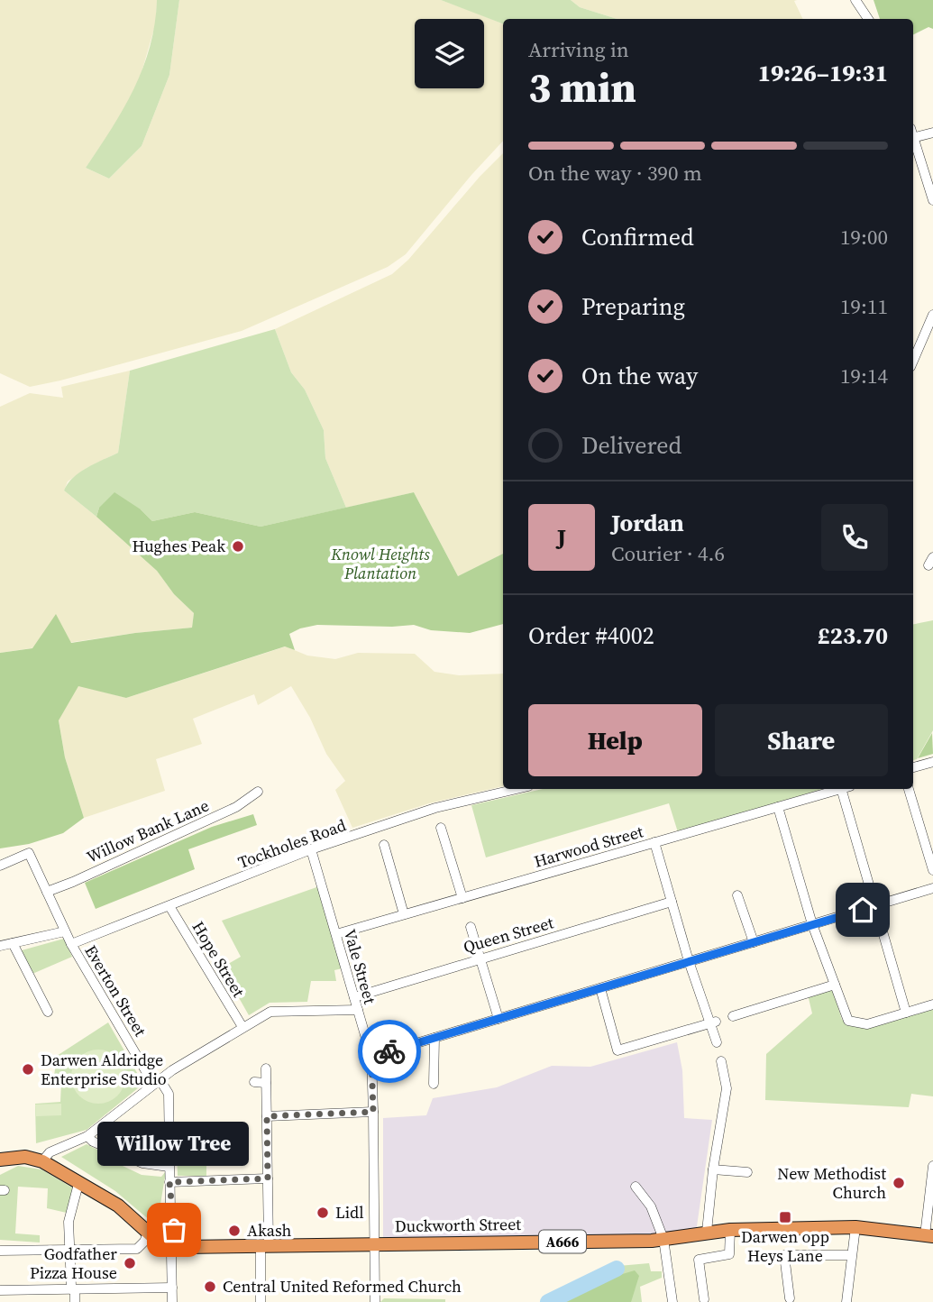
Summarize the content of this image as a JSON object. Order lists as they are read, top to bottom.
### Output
{
  "streets": {
    "highway": ["Duckworth Street", "A666"],
    "street": [
      "Willow Bank Lane",
      "Tockholes Road",
      "Harwood Street",
      "Queen Street",
      "Hope Street",
      "Vale Street",
      "Everton Street"
    ]
  },
  "crossings": [
    ["Willow Bank Lane", "Everton Street"],
    ["Tockholes Road", "Hope Street"],
    ["Tockholes Road", "Vale Street"],
    ["Tockholes Road", "Everton Street"],
    ["Harwood Street", "Vale Street"],
    ["Queen Street", "Vale Street"],
    ["Vale Street", "Duckworth Street"],
    ["Duckworth Street", "A666"]
  ],
  "parks": ["Knowl Heights Plantation"],
  "places": {
    "other": [
      "Hughes Peak",
      "Darwen Aldridge Enterprise Studio",
      "New Methodist Church",
      "Lidl",
      "Willow Tree",
      "Akash",
      "Godfather Pizza House",
      "Central United Reformed Church"
    ],
    "transit": ["Darwen opp Heys Lane"]
  },
  "page": {
    "heading": ["3 min", "Arriving in", "19:26–19:31"],
    "panel": [
      "Jordan",
      "Courier · 4.6",
      "Order #4002",
      "£23.70"
    ],
    "bar": "On the way · 390 m",
    "list": [
      ["Confirmed", "19:00"],
      ["Preparing", "19:11"],
      ["On the way", "19:14"],
      "Delivered"
    ],
    "round": "J",
    "buttons": ["Help", "Share"],
    "bubble": "Willow Tree"
  }
}
